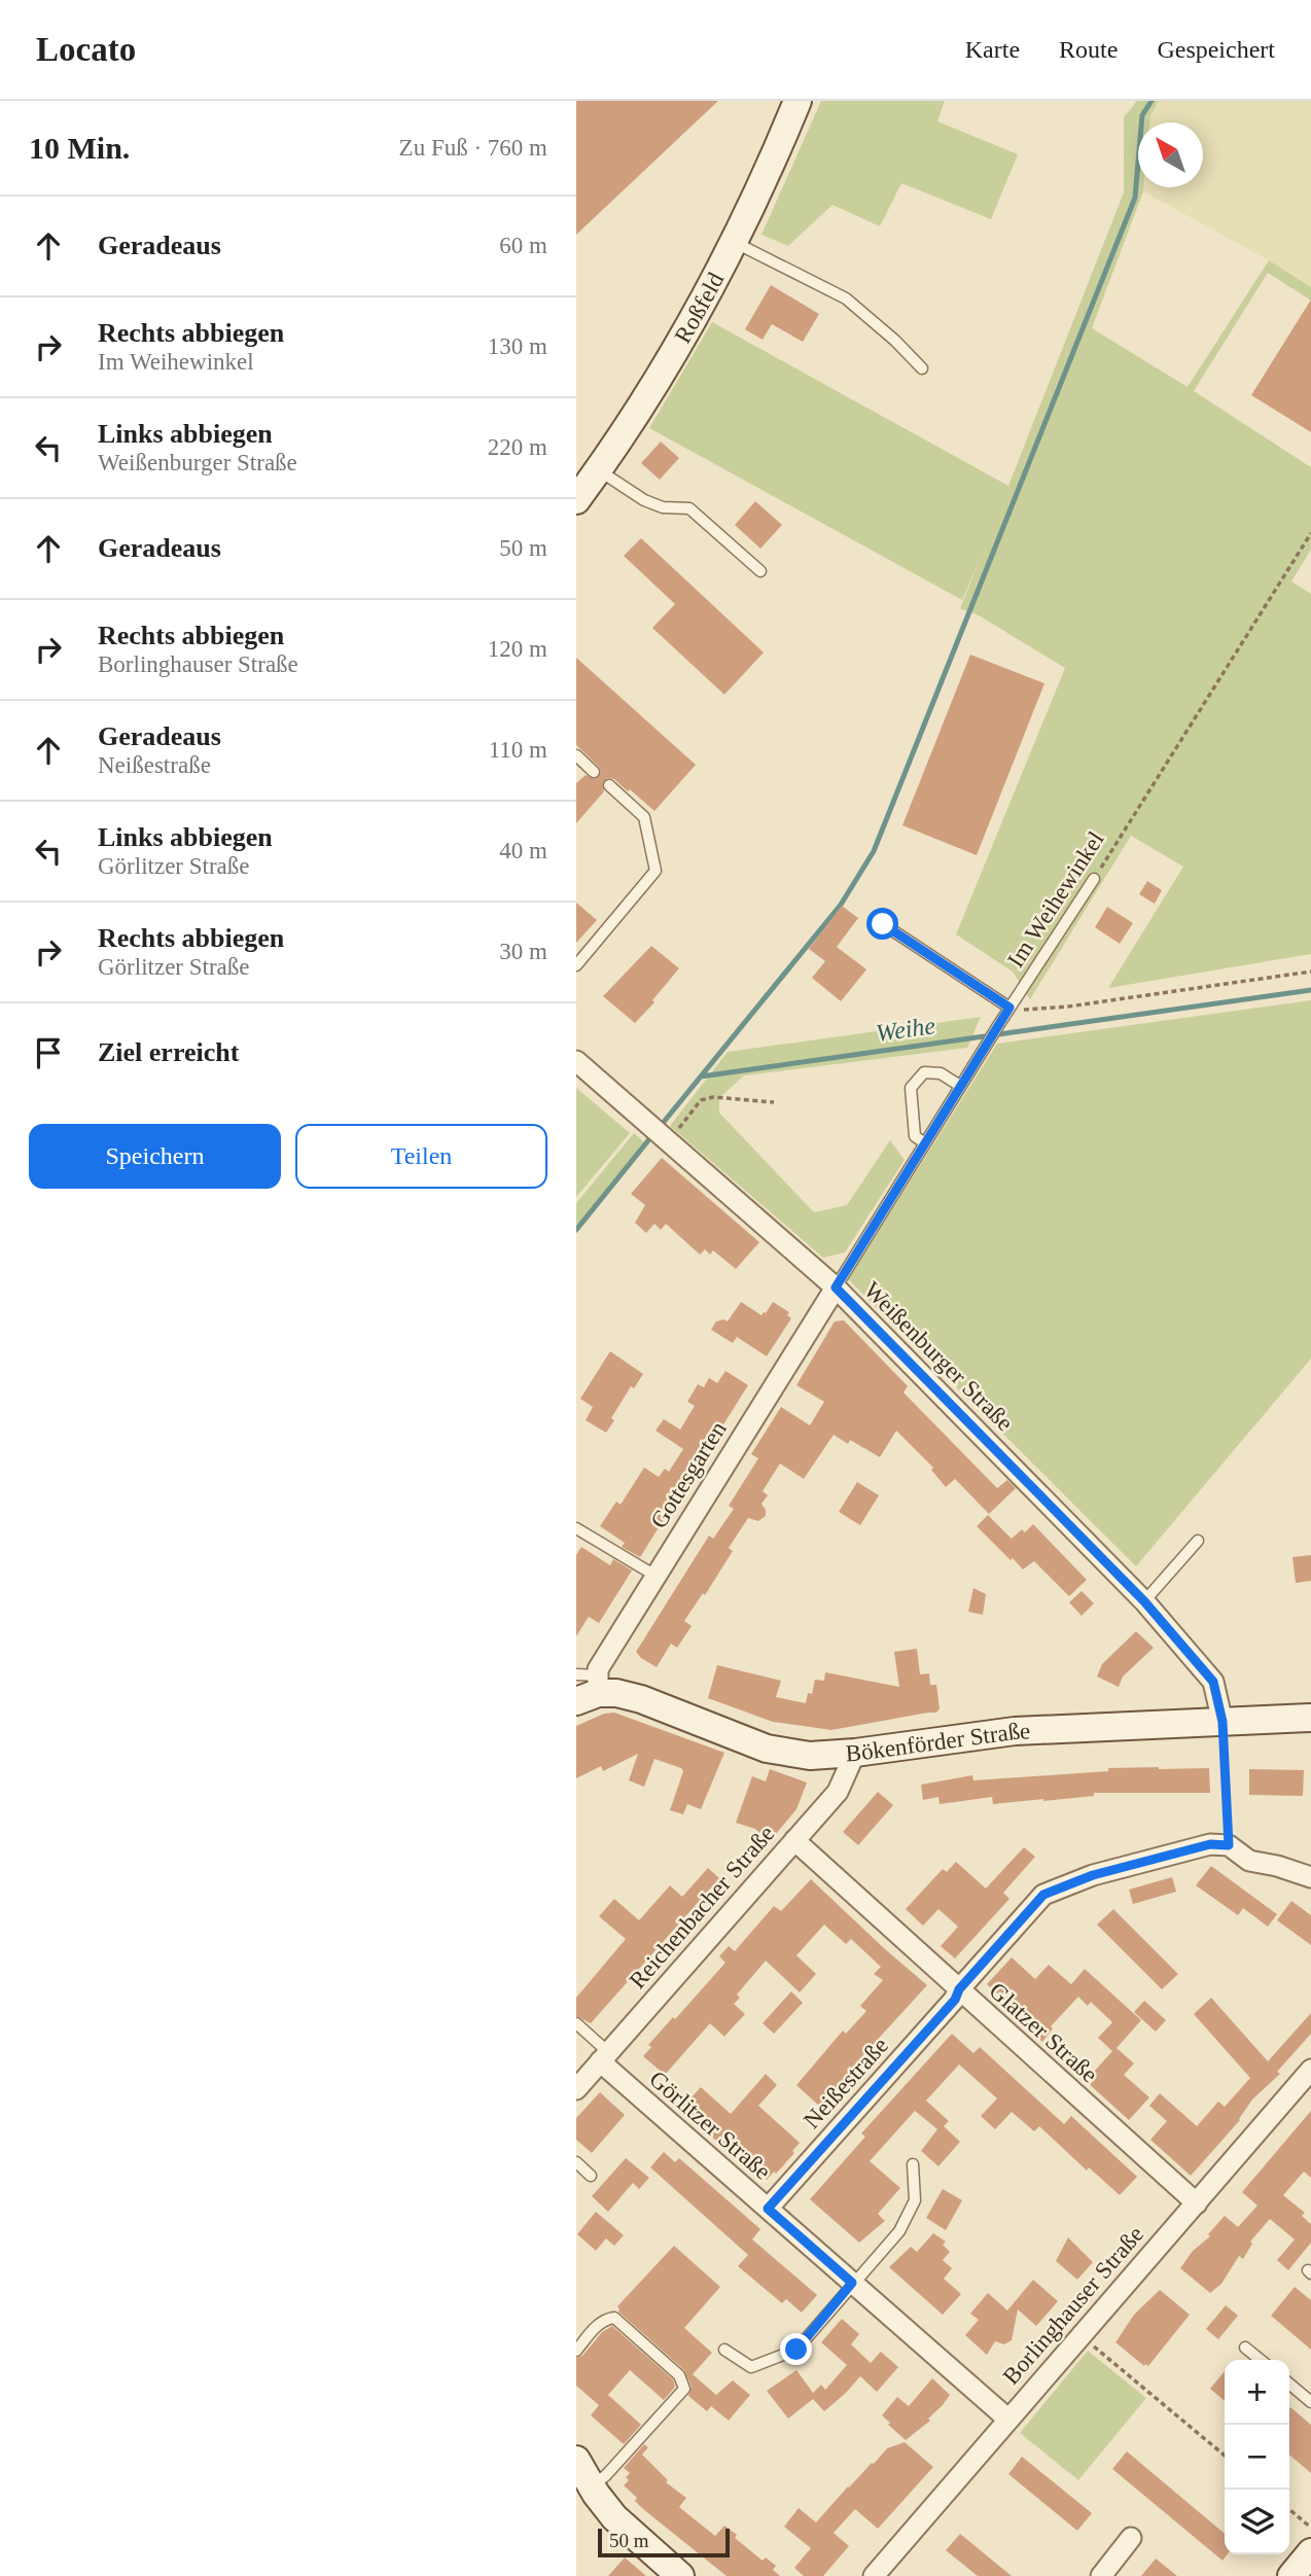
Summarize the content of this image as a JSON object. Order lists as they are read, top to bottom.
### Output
{
  "streets": {
    "street": [
      "Roßfeld",
      "Weißenburger Straße",
      "Gottesgarten",
      "Bökenförder Straße",
      "Reichenbacher Straße",
      "Glatzer Straße",
      "Neißestraße",
      "Görlitzer Straße",
      "Borlinghauser Straße"
    ],
    "lane": ["Im Weihewinkel"]
  },
  "crossings": [
    ["Im Weihewinkel", "Weißenburger Straße"],
    ["Im Weihewinkel", "Gottesgarten"],
    ["Weißenburger Straße", "Gottesgarten"],
    ["Weißenburger Straße", "Bökenförder Straße"],
    ["Gottesgarten", "Bökenförder Straße"],
    ["Bökenförder Straße", "Reichenbacher Straße"],
    ["Reichenbacher Straße", "Glatzer Straße"],
    ["Reichenbacher Straße", "Görlitzer Straße"],
    ["Glatzer Straße", "Neißestraße"],
    ["Glatzer Straße", "Borlinghauser Straße"],
    ["Neißestraße", "Görlitzer Straße"],
    ["Görlitzer Straße", "Borlinghauser Straße"]
  ],
  "water": ["Weihe"],
  "scale_bar": "50 m",
  "north": "top left",
  "page": {
    "header": "Locato",
    "nav": ["Karte", "Route", "Gespeichert"],
    "heading": ["10 Min.", "Zu Fuß · 760 m"],
    "list": [
      ["Geradeaus", "60 m"],
      ["Rechts abbiegen", "Im Weihewinkel", "130 m"],
      ["Links abbiegen", "Weißenburger Straße", "220 m"],
      ["Geradeaus", "50 m"],
      ["Rechts abbiegen", "Borlinghauser Straße", "120 m"],
      ["Geradeaus", "Neißestraße", "110 m"],
      ["Links abbiegen", "Görlitzer Straße", "40 m"],
      ["Rechts abbiegen", "Görlitzer Straße", "30 m"],
      "Ziel erreicht"
    ],
    "buttons": ["Speichern", "Teilen"],
    "map_buttons": ["+", "−"],
    "scale": "50 m"
  }
}
